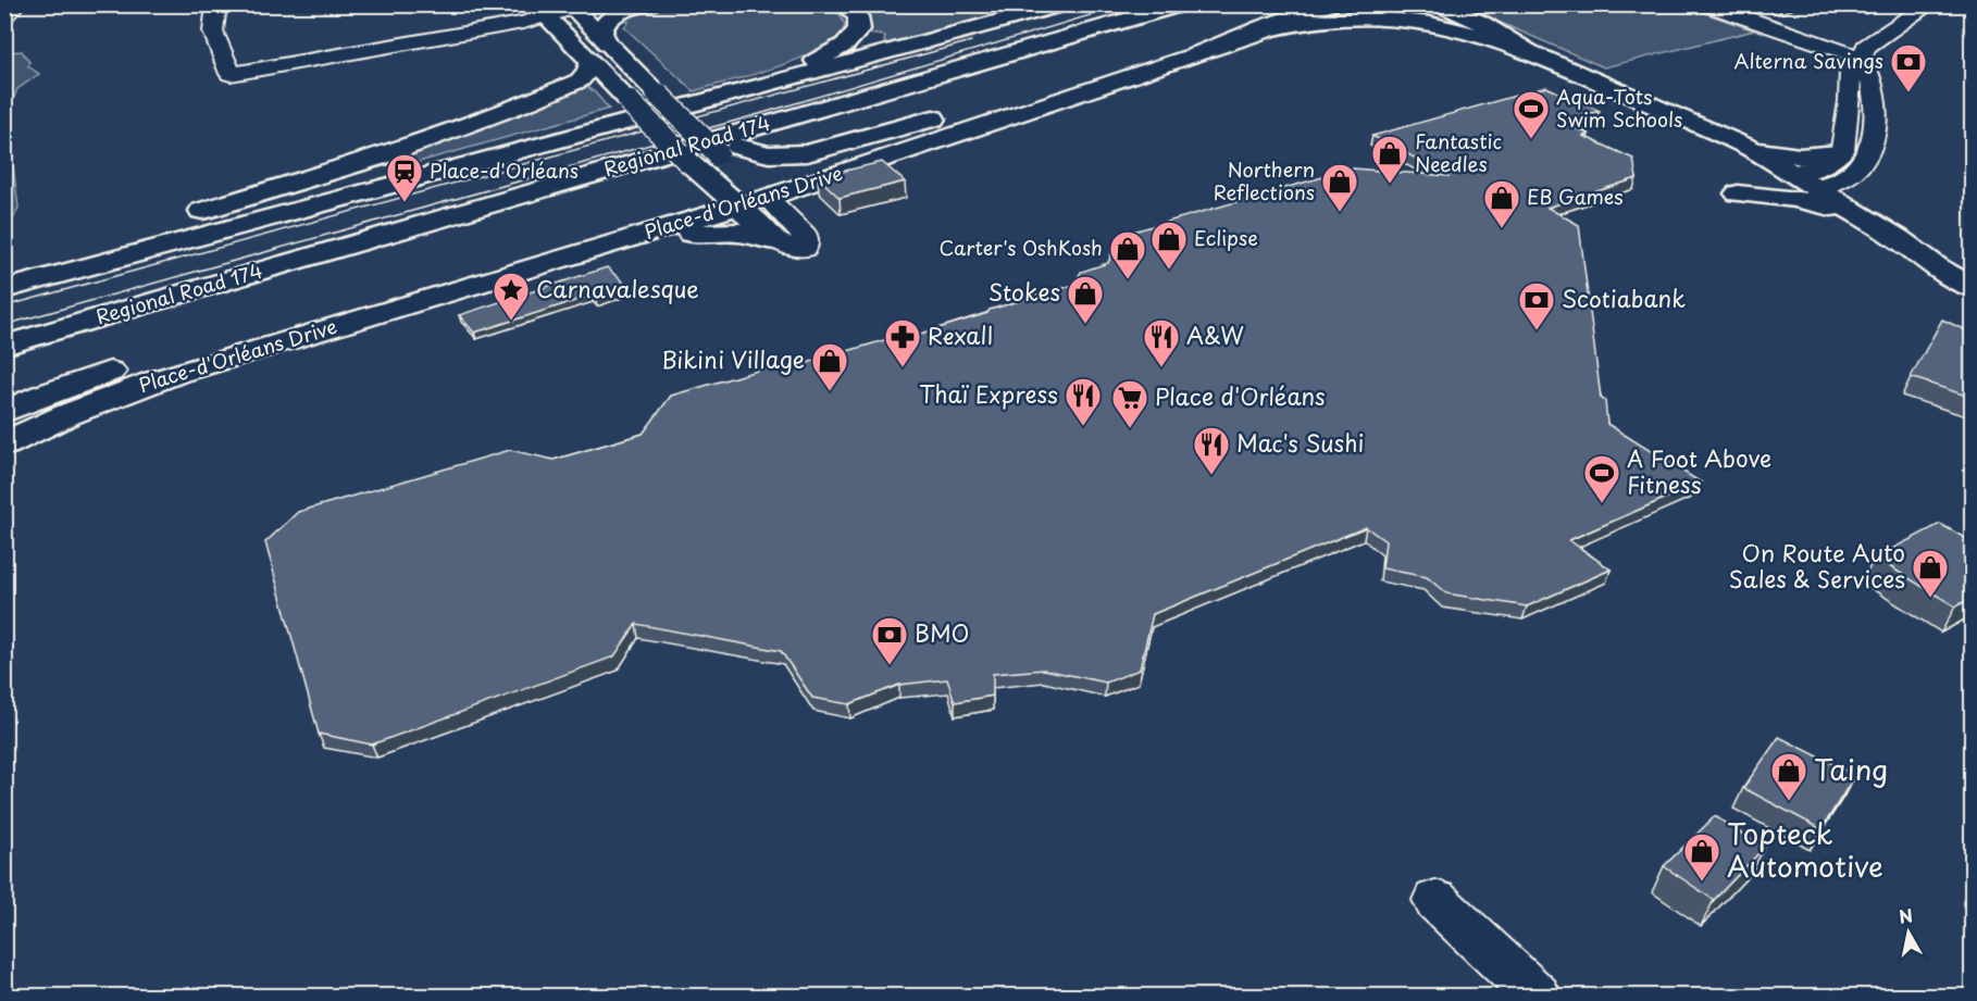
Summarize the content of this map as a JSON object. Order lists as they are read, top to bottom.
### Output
{
  "streets": {
    "main road": ["Regional Road 174", "Place-d'Orléans Drive"]
  },
  "places": {
    "bank": ["Alterna Savings", "Scotiabank", "BMO"],
    "sports": ["Aqua-Tots Swim Schools", "A Foot Above Fitness"],
    "shop": [
      "Fantastic Needles",
      "Northern Reflections",
      "EB Games",
      "Eclipse",
      "Carter's OshKosh",
      "Stokes",
      "Bikini Village",
      "On Route Auto Sales & Services",
      "Taing",
      "Topteck Automotive"
    ],
    "station": ["Place-d'Orléans"],
    "place": ["Carnavalesque"],
    "pharmacy": ["Rexall"],
    "restaurant": ["A&W", "Thaï Express", "Mac's Sushi"],
    "supermarket": ["Place d'Orléans"]
  },
  "north": "top"
}
